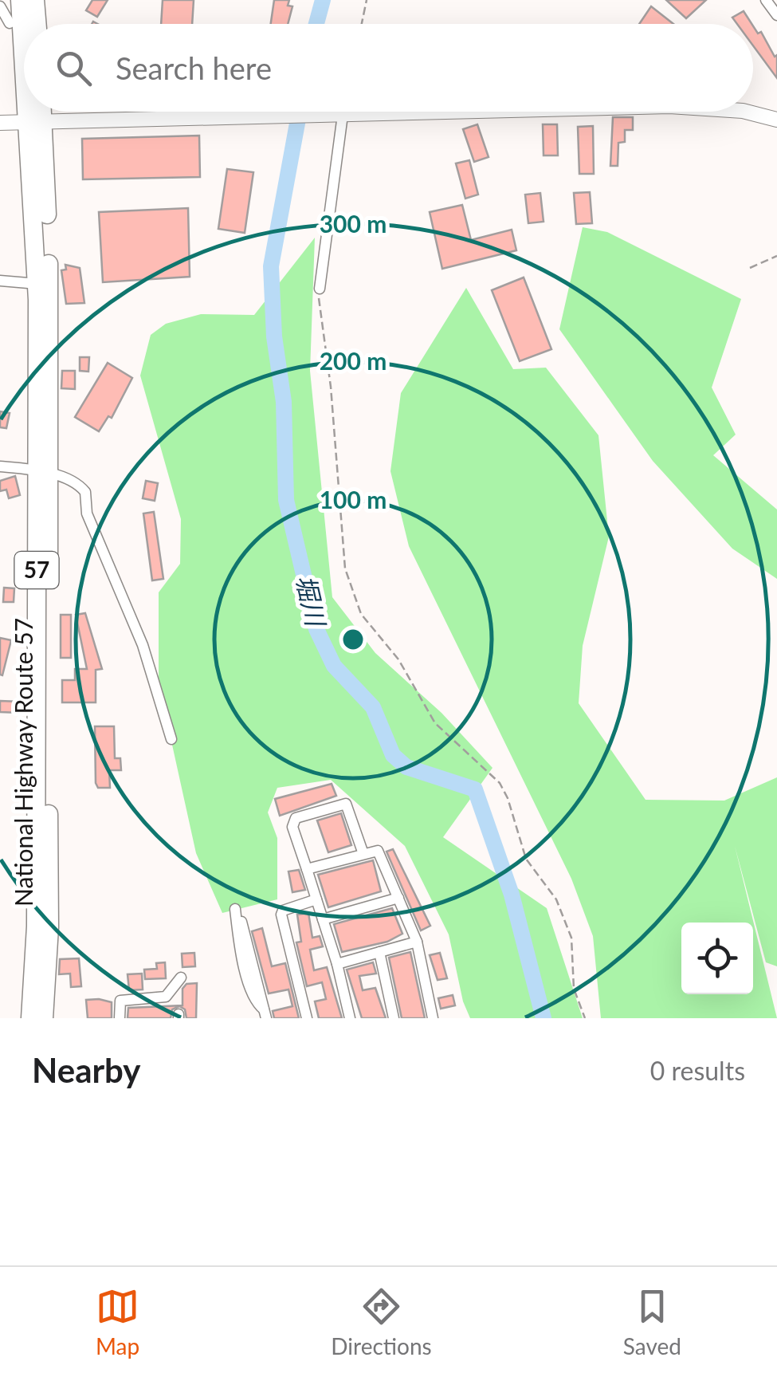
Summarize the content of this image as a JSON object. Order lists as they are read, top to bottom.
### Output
{
  "streets": {
    "highway": ["57", "National Highway Route 57"]
  },
  "crossings": [
    ["57", "National Highway Route 57"]
  ],
  "water": ["堀川"],
  "page": {
    "search": "Search here",
    "heading": ["Nearby", "0 results"],
    "nav": ["Map", "Directions", "Saved"]
  },
  "rings": ["300 m", "200 m", "100 m"]
}
